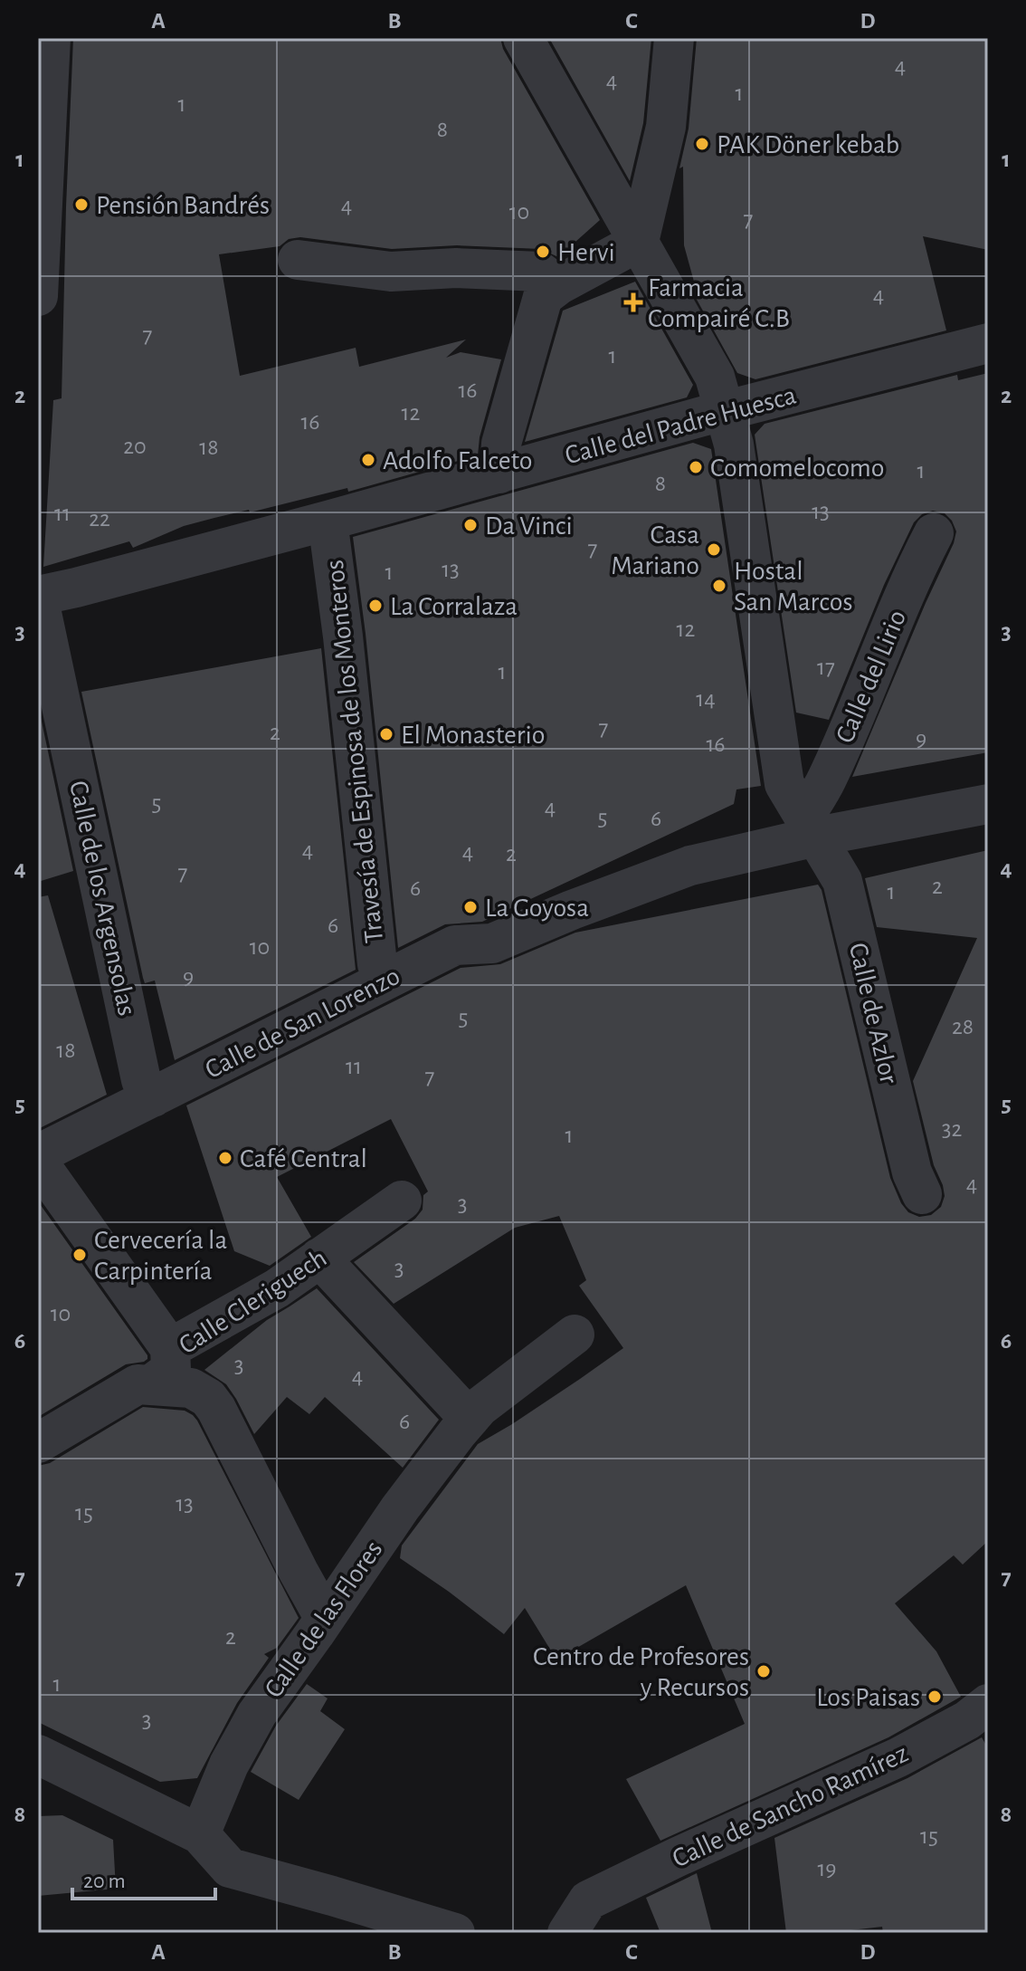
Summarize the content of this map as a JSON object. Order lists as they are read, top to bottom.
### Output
{
  "streets": {
    "street": [
      "Calle del Padre Huesca",
      "Calle del Lirio",
      "Travesía de Espinosa de los Monteros",
      "Calle de los Argensolas",
      "Calle de Azlor",
      "Calle de San Lorenzo",
      "Calle Cleriguech",
      "Calle de las Flores",
      "Calle de Sancho Ramírez"
    ]
  },
  "crossings": [
    ["Calle del Padre Huesca", "Travesía de Espinosa de los Monteros"],
    ["Calle del Padre Huesca", "Calle de los Argensolas"],
    ["Calle del Padre Huesca", "Calle de Azlor"],
    ["Calle del Lirio", "Calle de Azlor"],
    ["Calle del Lirio", "Calle de San Lorenzo"],
    ["Travesía de Espinosa de los Monteros", "Calle de San Lorenzo"],
    ["Calle de los Argensolas", "Calle de San Lorenzo"],
    ["Calle de Azlor", "Calle de San Lorenzo"]
  ],
  "places": {
    "other": [
      "PAK Döner kebab",
      "Pensión Bandrés",
      "Hervi",
      "Adolfo Falceto",
      "Comomelocomo",
      "Da Vinci",
      "Casa Mariano",
      "Hostal San Marcos",
      "La Corralaza",
      "El Monasterio",
      "La Goyosa",
      "Café Central",
      "Cervecería la Carpintería",
      "Centro de Profesores y Recursos",
      "Los Paisas"
    ],
    "health": ["Farmacia Compairé C.B"]
  },
  "house_numbers": [
    "4",
    "4",
    "1",
    "1",
    "8",
    "4",
    "10",
    "7",
    "4",
    "7",
    "1",
    "16",
    "12",
    "16",
    "20",
    "18",
    "1",
    "8",
    "13",
    "11",
    "22",
    "7",
    "13",
    "1",
    "12",
    "17",
    "1",
    "14",
    "7",
    "2",
    "9",
    "16",
    "5",
    "4",
    "5",
    "6",
    "4",
    "4",
    "2",
    "7",
    "2",
    "6",
    "1",
    "6",
    "10",
    "9",
    "5",
    "28",
    "18",
    "11",
    "7",
    "32",
    "1",
    "4",
    "3",
    "3",
    "10",
    "3",
    "4",
    "6",
    "13",
    "15",
    "2",
    "1",
    "3",
    "15",
    "19"
  ],
  "scale_bar": "20 m",
  "grid": {
    "columns": [
      "A",
      "B",
      "C",
      "D"
    ],
    "rows": [
      "1",
      "2",
      "3",
      "4",
      "5",
      "6",
      "7",
      "8"
    ]
  }
}
